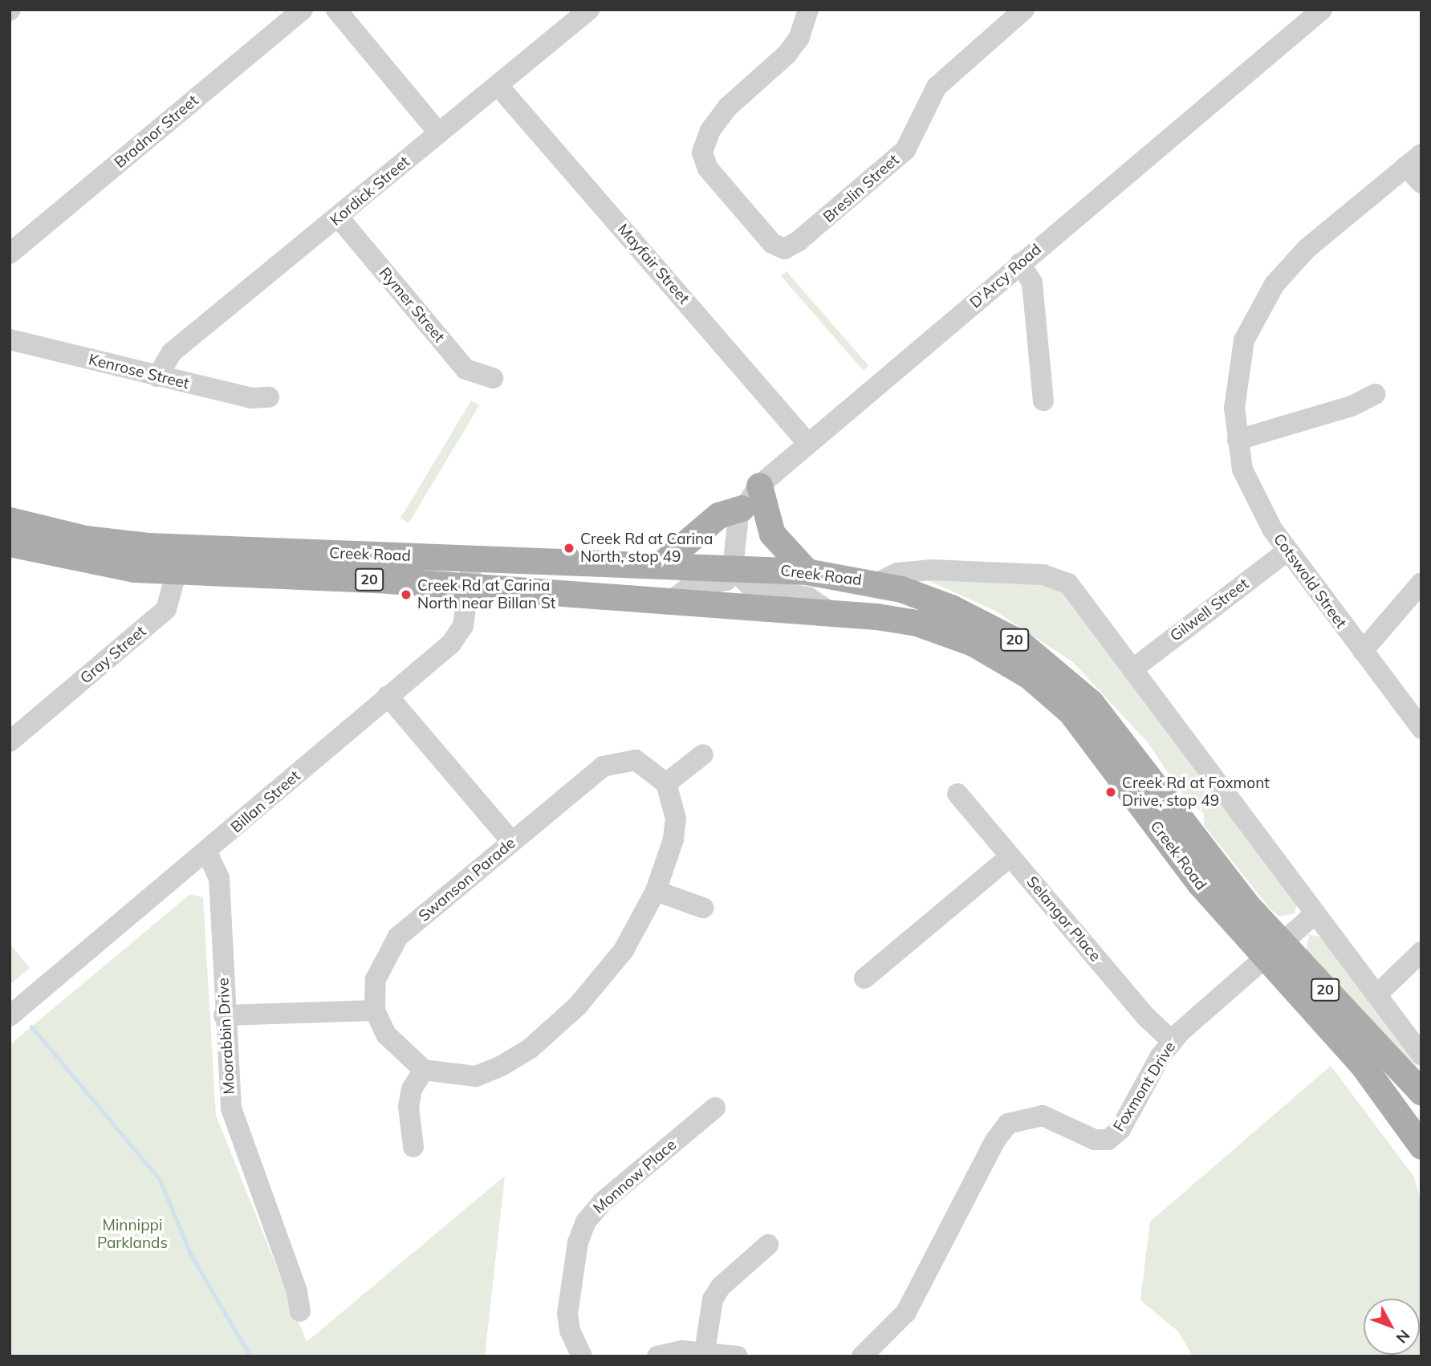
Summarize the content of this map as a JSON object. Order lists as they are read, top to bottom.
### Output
{
  "streets": {
    "main road": ["Creek Road", "20"],
    "street": [
      "Bradnor Street",
      "Breslin Street",
      "Kordick Street",
      "Mayfair Street",
      "D'Arcy Road",
      "Rymer Street",
      "Kenrose Street",
      "Cotswold Street",
      "Gilwell Street",
      "Gray Street",
      "Billan Street",
      "Swanson Parade",
      "Selangor Place",
      "Moorabbin Drive",
      "Foxmont Drive",
      "Monnow Place"
    ]
  },
  "crossings": [
    ["Kordick Street", "Mayfair Street"],
    ["Kordick Street", "Rymer Street"],
    ["Kordick Street", "Kenrose Street"],
    ["Mayfair Street", "D'Arcy Road"],
    ["D'Arcy Road", "Creek Road"],
    ["Creek Road", "Gilwell Street"],
    ["Creek Road", "Gray Street"],
    ["Creek Road", "Billan Street"],
    ["Creek Road", "Foxmont Drive"],
    ["Cotswold Street", "Gilwell Street"],
    ["Billan Street", "Moorabbin Drive"],
    ["Selangor Place", "Foxmont Drive"]
  ],
  "parks": ["Minnippi Parklands"],
  "places": ["Creek Rd at Carina North, stop 49", "Creek Rd at Carina North near Billan St", "Creek Rd at Foxmont Drive, stop 49"],
  "north": "bottom right"
}
